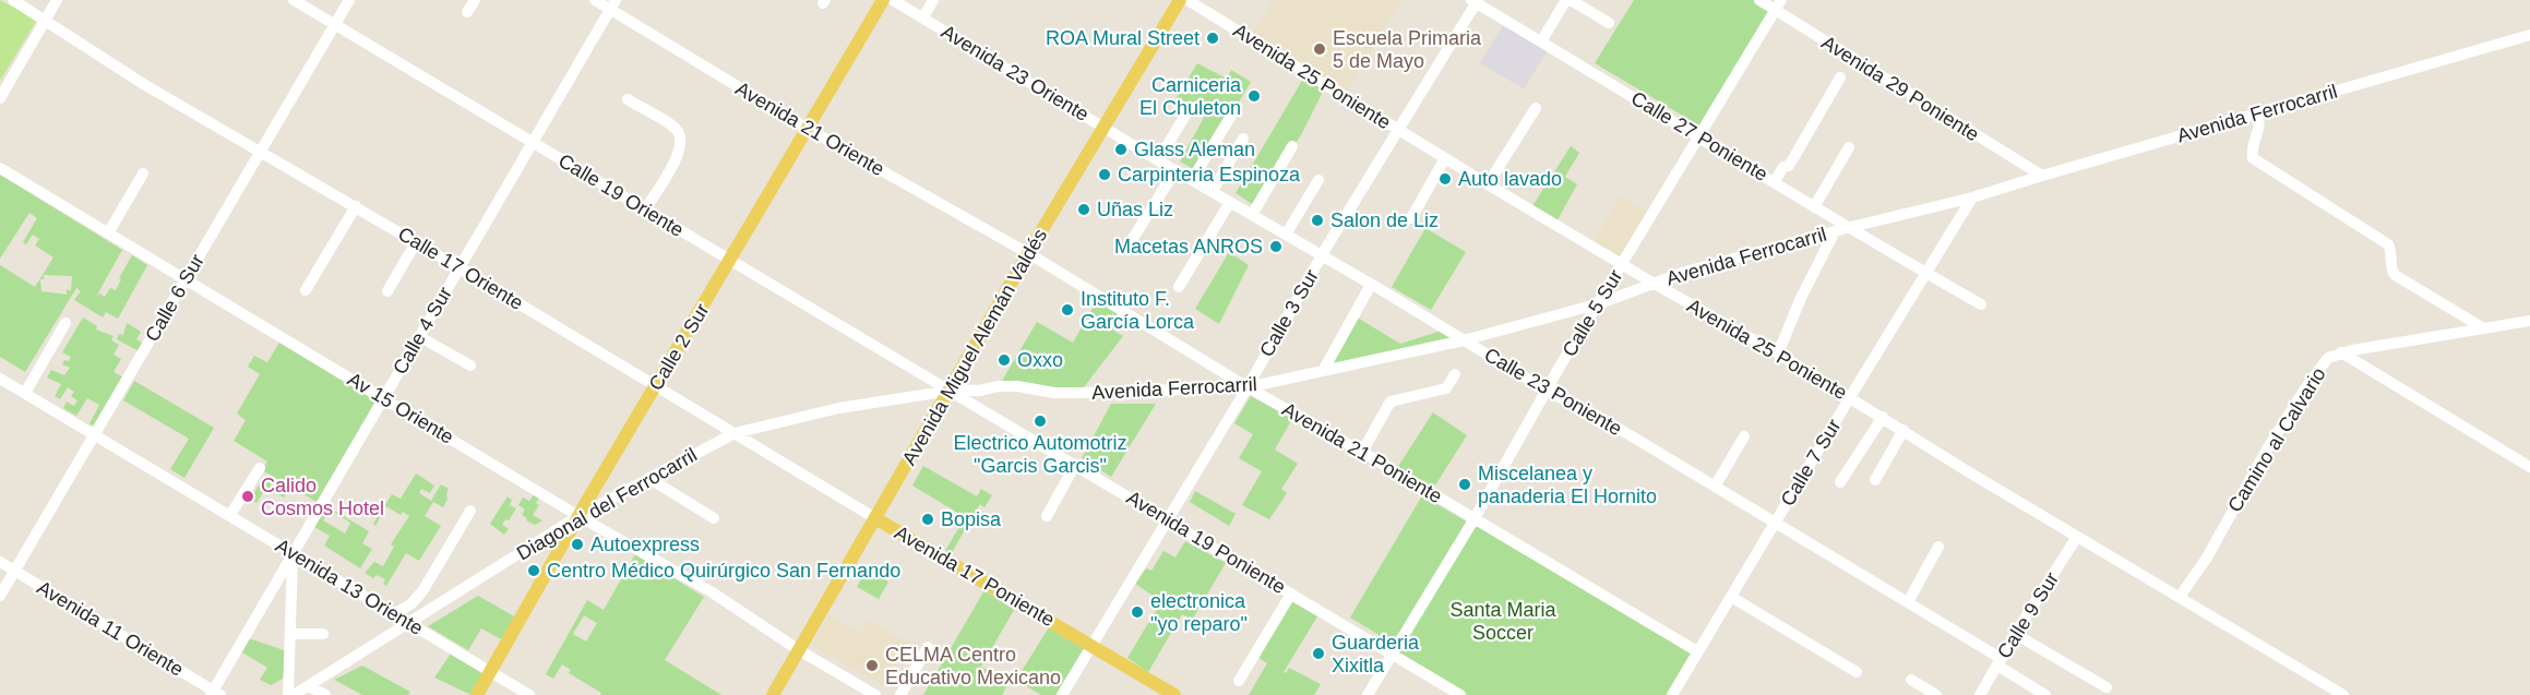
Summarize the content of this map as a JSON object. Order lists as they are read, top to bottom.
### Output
{
  "streets": {
    "main road": ["Calle 2 Sur", "Avenida Miguel Alemán Valdés", "Avenida 17 Poniente"],
    "street": [
      "Avenida 23 Oriente",
      "Avenida 25 Poniente",
      "Avenida 29 Poniente",
      "Avenida Ferrocarril",
      "Avenida 21 Oriente",
      "Calle 27 Poniente",
      "Calle 19 Oriente",
      "Calle 17 Oriente",
      "Calle 6 Sur",
      "Calle 3 Sur",
      "Calle 5 Sur",
      "Calle 4 Sur",
      "Calle 23 Poniente",
      "Av 15 Oriente",
      "Camino al Calvario",
      "Avenida 21 Poniente",
      "Calle 7 Sur",
      "Diagonal del Ferrocarril",
      "Avenida 19 Poniente",
      "Avenida 13 Oriente",
      "Calle 9 Sur",
      "Avenida 11 Oriente"
    ]
  },
  "crossings": [
    ["Avenida 23 Oriente", "Avenida Miguel Alemán Valdés"],
    ["Avenida 23 Oriente", "Calle 23 Poniente"],
    ["Avenida 25 Poniente", "Avenida Ferrocarril"],
    ["Avenida 25 Poniente", "Calle 3 Sur"],
    ["Avenida 25 Poniente", "Calle 5 Sur"],
    ["Avenida 25 Poniente", "Camino al Calvario"],
    ["Avenida 25 Poniente", "Calle 7 Sur"],
    ["Avenida 25 Poniente", "Calle 9 Sur"],
    ["Avenida 29 Poniente", "Avenida Ferrocarril"],
    ["Avenida 29 Poniente", "Calle 5 Sur"],
    ["Avenida Ferrocarril", "Calle 27 Poniente"],
    ["Avenida Ferrocarril", "Calle 19 Oriente"],
    ["Avenida Ferrocarril", "Calle 3 Sur"],
    ["Avenida Ferrocarril", "Calle 5 Sur"],
    ["Avenida Ferrocarril", "Avenida Miguel Alemán Valdés"],
    ["Avenida Ferrocarril", "Calle 23 Poniente"],
    ["Avenida Ferrocarril", "Avenida 21 Poniente"],
    ["Avenida Ferrocarril", "Calle 7 Sur"],
    ["Avenida Ferrocarril", "Diagonal del Ferrocarril"],
    ["Avenida Ferrocarril", "Avenida 19 Poniente"],
    ["Avenida 21 Oriente", "Calle 4 Sur"],
    ["Avenida 21 Oriente", "Calle 2 Sur"],
    ["Avenida 21 Oriente", "Avenida Miguel Alemán Valdés"],
    ["Avenida 21 Oriente", "Avenida 21 Poniente"],
    ["Calle 27 Poniente", "Calle 3 Sur"],
    ["Calle 27 Poniente", "Calle 5 Sur"],
    ["Calle 27 Poniente", "Calle 7 Sur"],
    ["Calle 19 Oriente", "Calle 6 Sur"],
    ["Calle 19 Oriente", "Calle 4 Sur"],
    ["Calle 19 Oriente", "Calle 2 Sur"],
    ["Calle 19 Oriente", "Avenida Miguel Alemán Valdés"],
    ["Calle 19 Oriente", "Diagonal del Ferrocarril"],
    ["Calle 19 Oriente", "Avenida 19 Poniente"],
    ["Calle 17 Oriente", "Calle 6 Sur"],
    ["Calle 17 Oriente", "Calle 4 Sur"],
    ["Calle 17 Oriente", "Calle 2 Sur"],
    ["Calle 17 Oriente", "Avenida Miguel Alemán Valdés"],
    ["Calle 17 Oriente", "Diagonal del Ferrocarril"],
    ["Calle 17 Oriente", "Avenida 17 Poniente"],
    ["Calle 6 Sur", "Av 15 Oriente"],
    ["Calle 6 Sur", "Avenida 13 Oriente"],
    ["Calle 6 Sur", "Avenida 11 Oriente"],
    ["Calle 3 Sur", "Calle 23 Poniente"],
    ["Calle 3 Sur", "Avenida 21 Poniente"],
    ["Calle 3 Sur", "Avenida 19 Poniente"],
    ["Calle 3 Sur", "Avenida 17 Poniente"],
    ["Calle 5 Sur", "Calle 23 Poniente"],
    ["Calle 5 Sur", "Avenida 21 Poniente"],
    ["Calle 5 Sur", "Avenida 19 Poniente"],
    ["Calle 4 Sur", "Av 15 Oriente"],
    ["Calle 4 Sur", "Avenida 13 Oriente"],
    ["Calle 4 Sur", "Avenida 11 Oriente"],
    ["Calle 2 Sur", "Av 15 Oriente"],
    ["Calle 2 Sur", "Diagonal del Ferrocarril"],
    ["Calle 2 Sur", "Avenida 13 Oriente"],
    ["Avenida Miguel Alemán Valdés", "Calle 23 Poniente"],
    ["Avenida Miguel Alemán Valdés", "Av 15 Oriente"],
    ["Avenida Miguel Alemán Valdés", "Avenida 21 Poniente"],
    ["Avenida Miguel Alemán Valdés", "Diagonal del Ferrocarril"],
    ["Avenida Miguel Alemán Valdés", "Avenida 19 Poniente"],
    ["Avenida Miguel Alemán Valdés", "Avenida 17 Poniente"],
    ["Calle 23 Poniente", "Calle 7 Sur"],
    ["Calle 23 Poniente", "Calle 9 Sur"],
    ["Av 15 Oriente", "Diagonal del Ferrocarril"],
    ["Avenida 21 Poniente", "Calle 7 Sur"],
    ["Diagonal del Ferrocarril", "Avenida 19 Poniente"],
    ["Diagonal del Ferrocarril", "Avenida 13 Oriente"]
  ],
  "parks": ["Santa Maria Soccer"],
  "places": [
    "ROA Mural Street",
    "Escuela Primaria 5 de Mayo",
    "Carniceria El Chuleton",
    "Glass Aleman",
    "Carpinteria Espinoza",
    "Auto lavado",
    "Uñas Liz",
    "Salon de Liz",
    "Macetas ANROS",
    "Instituto F. García Lorca",
    "Oxxo",
    "Electrico Automotriz \"Garcis Garcis\"",
    "Miscelanea y panaderia El Hornito",
    "Calido Cosmos Hotel",
    "Bopisa",
    "Autoexpress",
    "Centro Médico Quirúrgico San Fernando",
    "electronica \"yo reparo\"",
    "Guarderia Xixitla",
    "CELMA Centro Educativo Mexicano"
  ]
}
